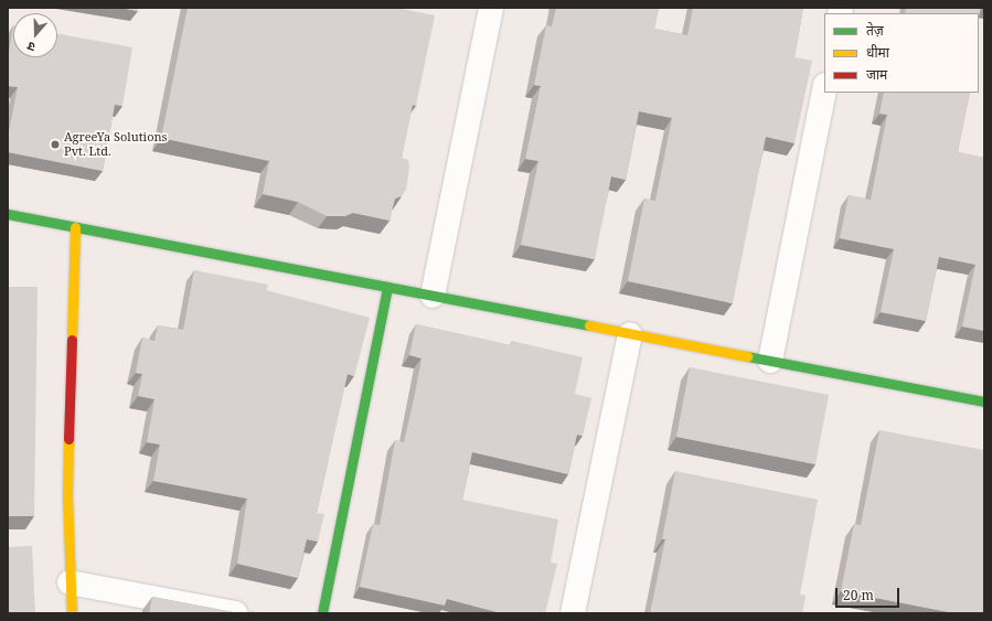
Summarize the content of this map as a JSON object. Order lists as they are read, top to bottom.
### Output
{
  "places": ["AgreeYa Solutions Pvt. Ltd."],
  "legend": ["तेज़", "धीमा", "जाम"],
  "scale_bar": "20 m",
  "north": "bottom"
}
